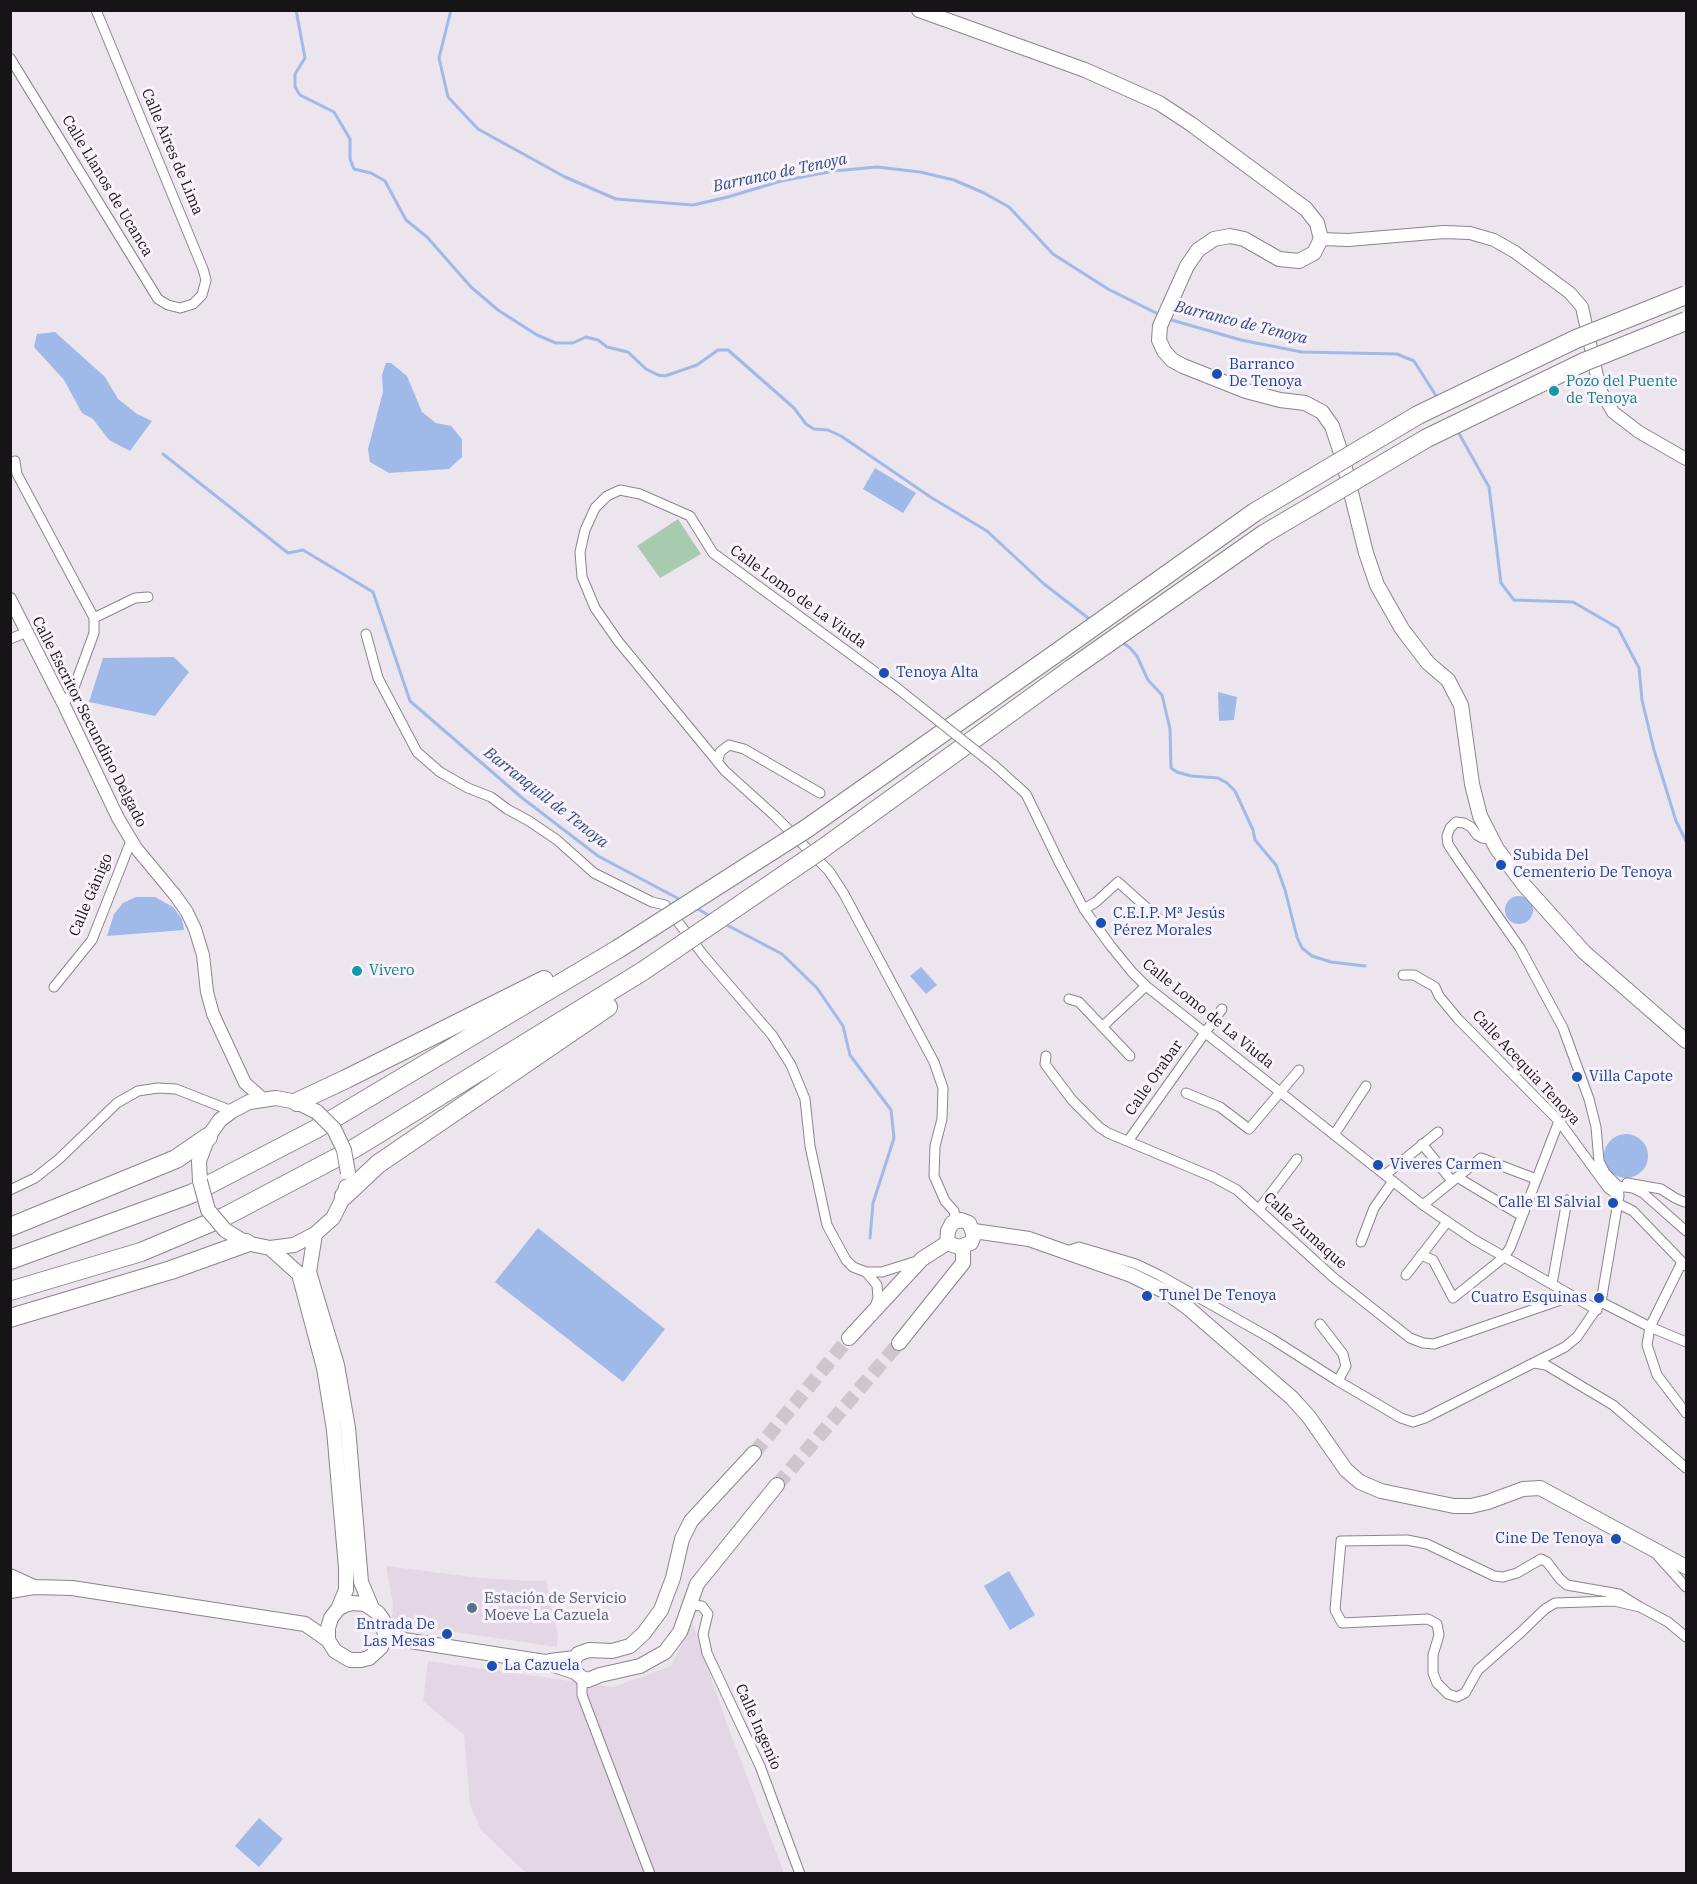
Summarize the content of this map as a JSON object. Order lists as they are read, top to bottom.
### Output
{
  "streets": {
    "street": [
      "Calle Aires de Lima",
      "Calle Llanos de Ucanca",
      "Calle Lomo de La Viuda",
      "Calle Escritor Secundino Delgado",
      "Calle Gánigo",
      "Calle Acequia Tenoya",
      "Calle Orabar",
      "Calle Zumaque",
      "Calle Ingenio"
    ]
  },
  "crossings": [
    ["Calle Aires de Lima", "Calle Llanos de Ucanca"],
    ["Calle Lomo de La Viuda", "Calle Orabar"],
    ["Calle Lomo de La Viuda", "Calle Zumaque"],
    ["Calle Escritor Secundino Delgado", "Calle Gánigo"],
    ["Calle Orabar", "Calle Zumaque"]
  ],
  "water": ["Barranco de Tenoya", "Barranquill de Tenoya"],
  "places": [
    "Barranco De Tenoya",
    "Pozo del Puente de Tenoya",
    "Tenoya Alta",
    "Subida Del Cementerio De Tenoya",
    "C.E.I.P. Mª Jesús Pérez Morales",
    "Vivero",
    "Villa Capote",
    "Viveres Carmen",
    "Calle El Salvial",
    "Tunel De Tenoya",
    "Cuatro Esquinas",
    "Cine De Tenoya",
    "Estación de Servicio Moeve La Cazuela",
    "Entrada De Las Mesas",
    "La Cazuela"
  ]
}
